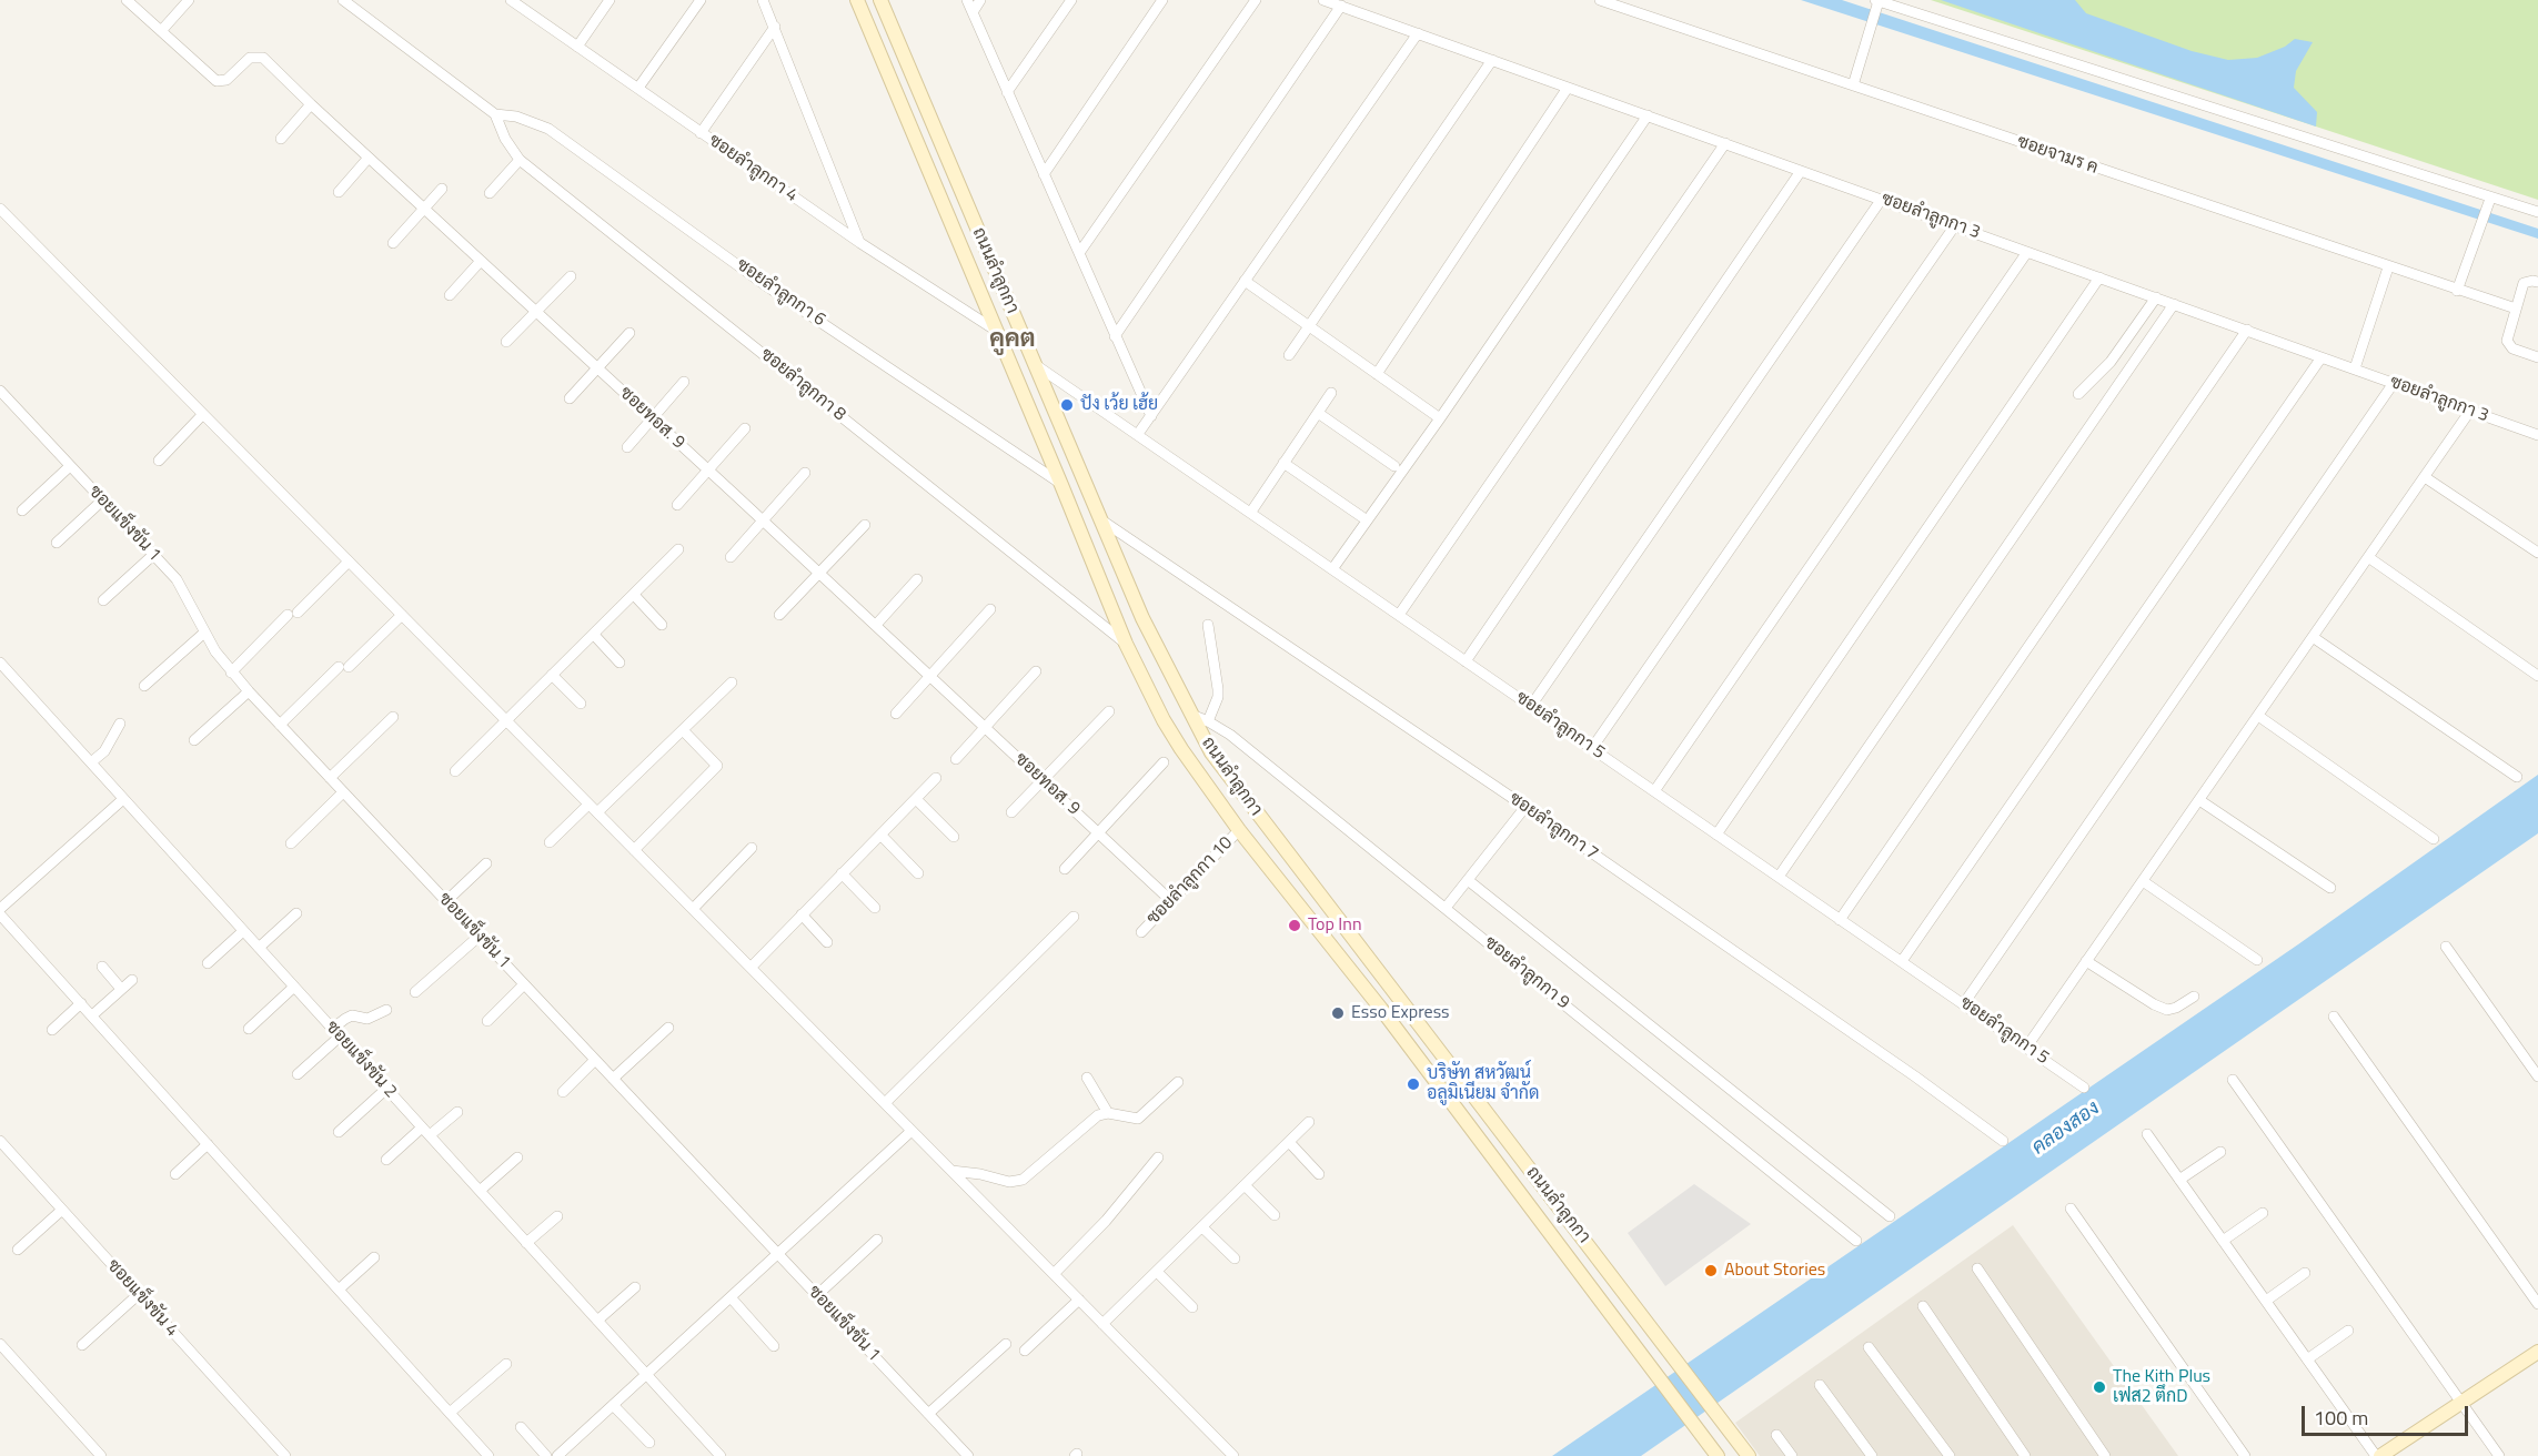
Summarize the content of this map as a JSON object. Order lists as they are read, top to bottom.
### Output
{
  "streets": {
    "main road": ["ถนนลำลูกกา"],
    "street": [
      "ซอยจามร ค",
      "ซอยลำลูกกา 4",
      "ซอยลำลูกกา 3",
      "ซอยลำลูกกา 6",
      "ซอยลำลูกกา 8",
      "ซอยทอส. 9",
      "ซอยแข็งขัน 1",
      "ซอยลำลูกกา 5",
      "ซอยลำลูกกา 7",
      "ซอยลำลูกกา 10",
      "ซอยลำลูกกา 9",
      "ซอยแข็งขัน 2",
      "ซอยแข็งขัน 4"
    ]
  },
  "crossings": [
    ["ซอยลำลูกกา 4", "ถนนลำลูกกา"],
    ["ถนนลำลูกกา", "ซอยลำลูกกา 6"],
    ["ถนนลำลูกกา", "ซอยลำลูกกา 8"],
    ["ถนนลำลูกกา", "ซอยลำลูกกา 5"],
    ["ถนนลำลูกกา", "ซอยลำลูกกา 7"],
    ["ถนนลำลูกกา", "ซอยลำลูกกา 10"],
    ["ถนนลำลูกกา", "ซอยลำลูกกา 9"],
    ["ซอยลำลูกกา 6", "ซอยลำลูกกา 8"],
    ["ซอยทอส. 9", "ซอยลำลูกกา 10"]
  ],
  "districts": ["คูคต"],
  "water": ["คลองสอง"],
  "places": [
    "ปัง เว้ย เฮ้ย",
    "Top Inn",
    "Esso Express",
    "บริษัท สหวัฒน์ อลูมิเนียม จำกัด",
    "About Stories",
    "The Kith Plus เฟส2 ตึกD"
  ],
  "scale_bar": "100 m"
}
